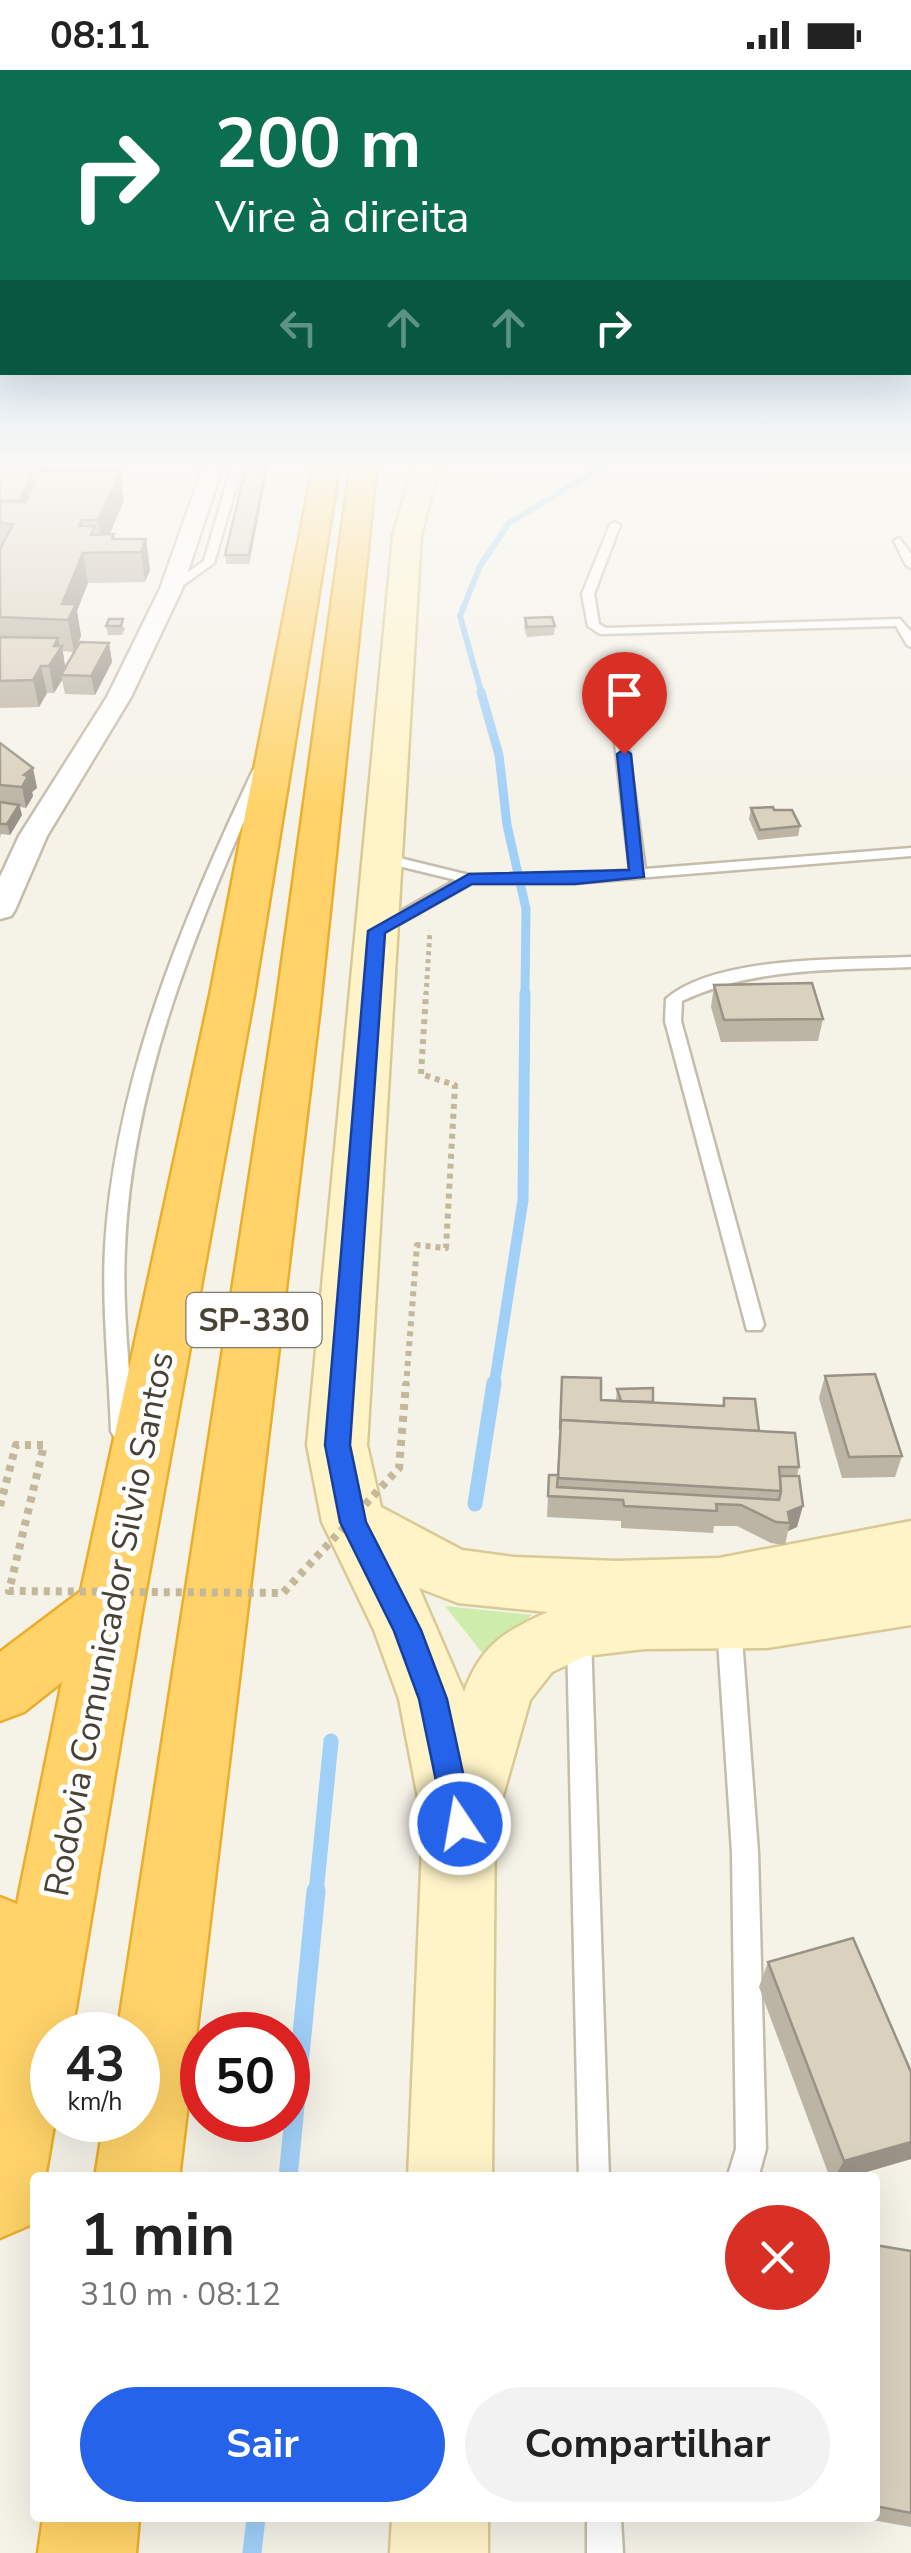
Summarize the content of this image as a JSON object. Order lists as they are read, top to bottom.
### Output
{
  "streets": {
    "highway": ["SP-330", "Rodovia Comunicador Silvio Santos"]
  },
  "page": {
    "status": "08:11",
    "turn": ["200 m", "Vire à direita"],
    "speed": "43 km/h",
    "limit": "50",
    "heading": ["1 min", "310 m · 08:12"],
    "buttons": ["Sair", "Compartilhar"]
  }
}
